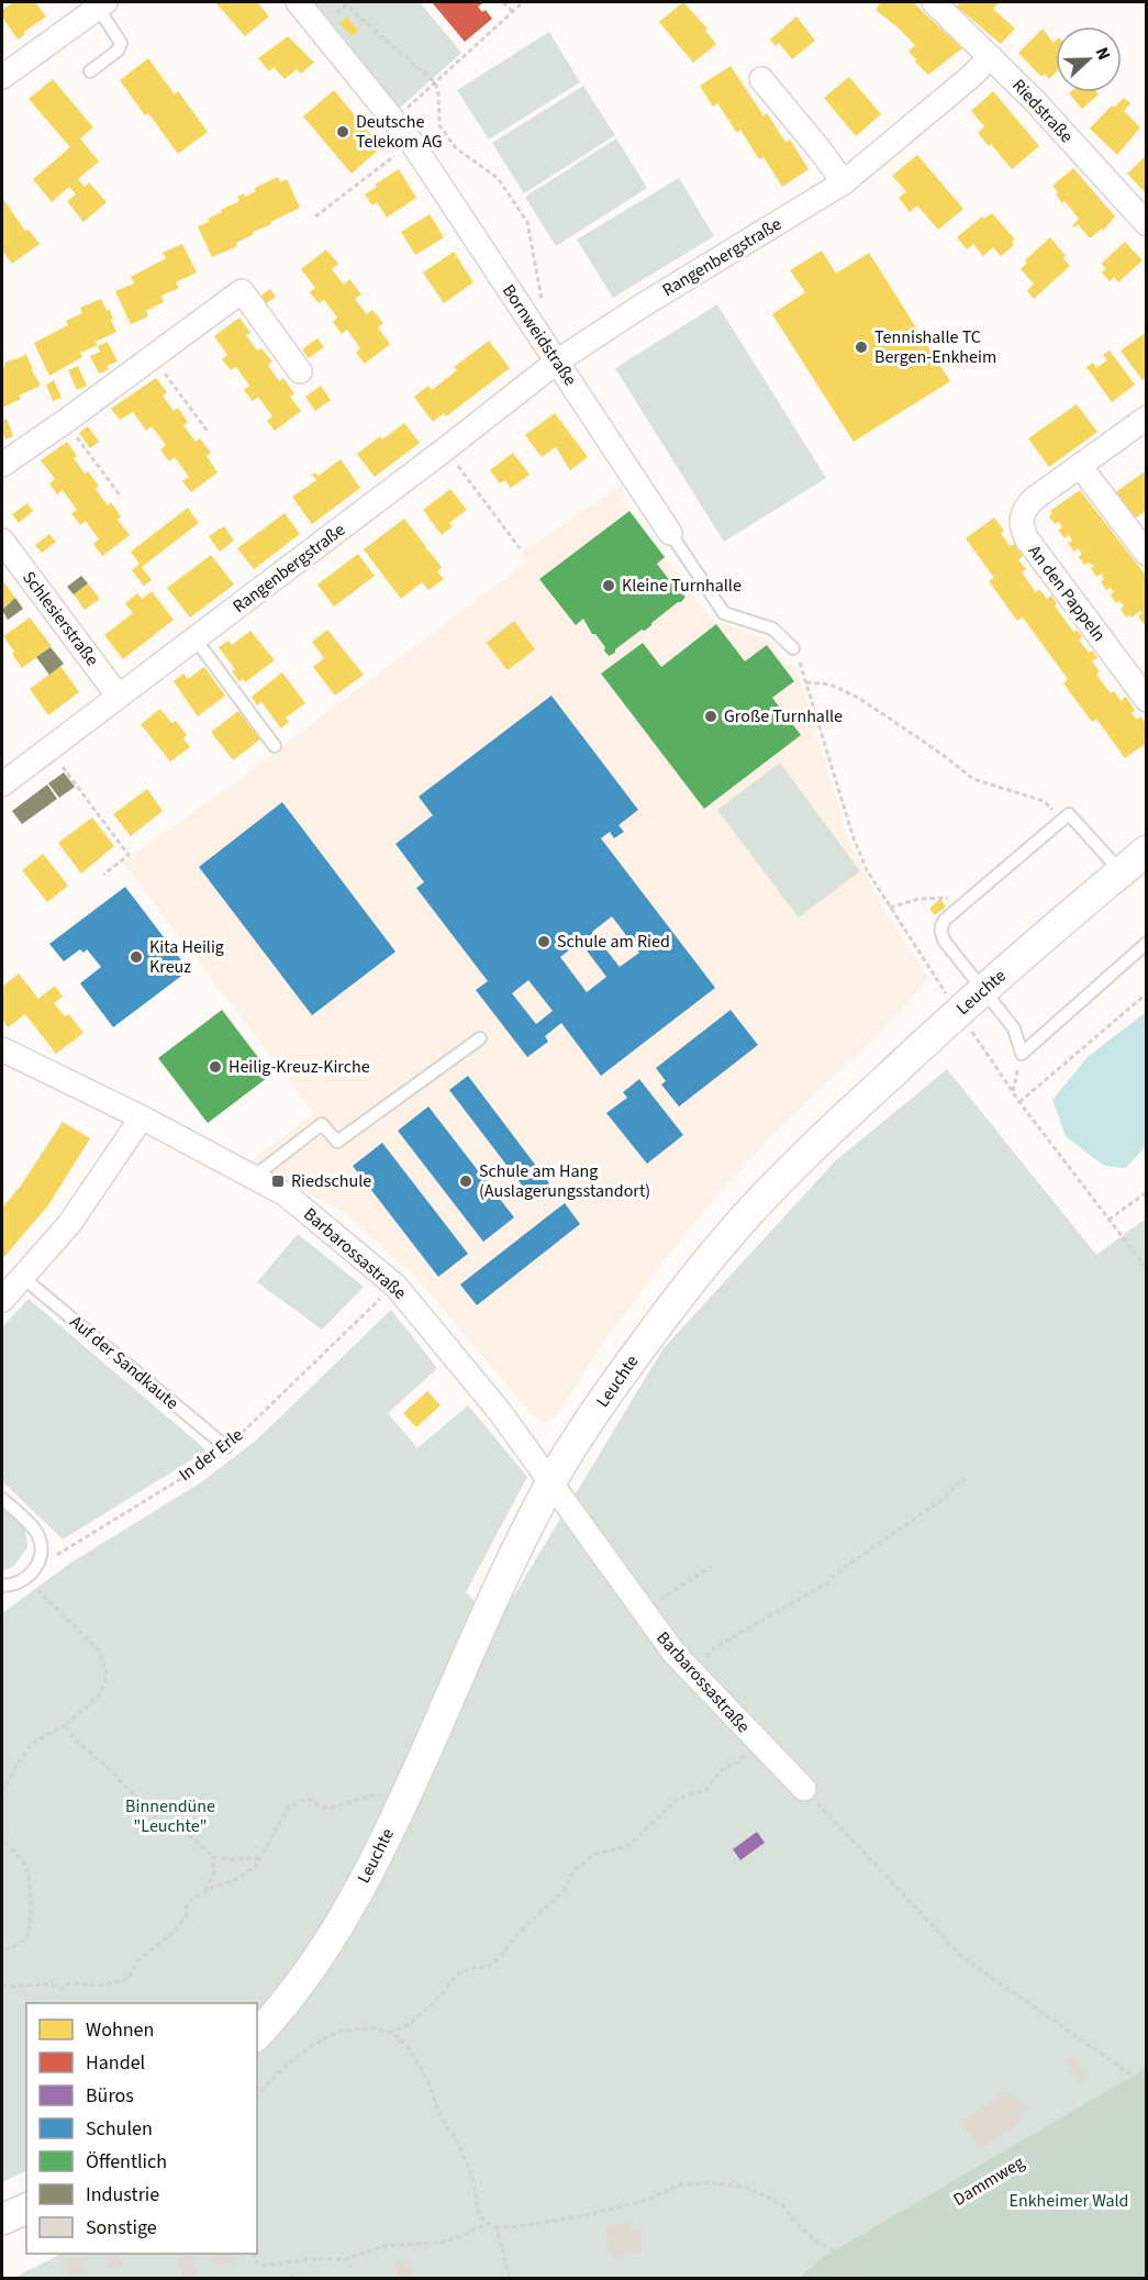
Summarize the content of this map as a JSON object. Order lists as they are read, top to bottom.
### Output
{
  "streets": {
    "street": [
      "Riedstraße",
      "Rangenbergstraße",
      "Bornweidstraße",
      "An den Pappeln",
      "Schlesierstraße",
      "Leuchte",
      "Barbarossastraße"
    ],
    "lane": ["Auf der Sandkaute"],
    "path": ["In der Erle", "Dammweg"]
  },
  "crossings": [
    ["Riedstraße", "Rangenbergstraße"],
    ["Rangenbergstraße", "Bornweidstraße"],
    ["Rangenbergstraße", "Schlesierstraße"],
    ["Leuchte", "Barbarossastraße"],
    ["Barbarossastraße", "In der Erle"],
    ["Auf der Sandkaute", "In der Erle"]
  ],
  "parks": ["Binnendüne \"Leuchte\"", "Enkheimer Wald"],
  "places": {
    "other": [
      "Deutsche Telekom AG",
      "Tennishalle TC Bergen-Enkheim",
      "Kleine Turnhalle",
      "Große Turnhalle",
      "Schule am Ried",
      "Kita Heilig Kreuz",
      "Heilig-Kreuz-Kirche",
      "Schule am Hang (Auslagerungsstandort)"
    ],
    "transit": ["Riedschule"]
  },
  "legend": [
    "Wohnen",
    "Handel",
    "Büros",
    "Schulen",
    "Öffentlich",
    "Industrie",
    "Sonstige"
  ],
  "north": "right"
}
